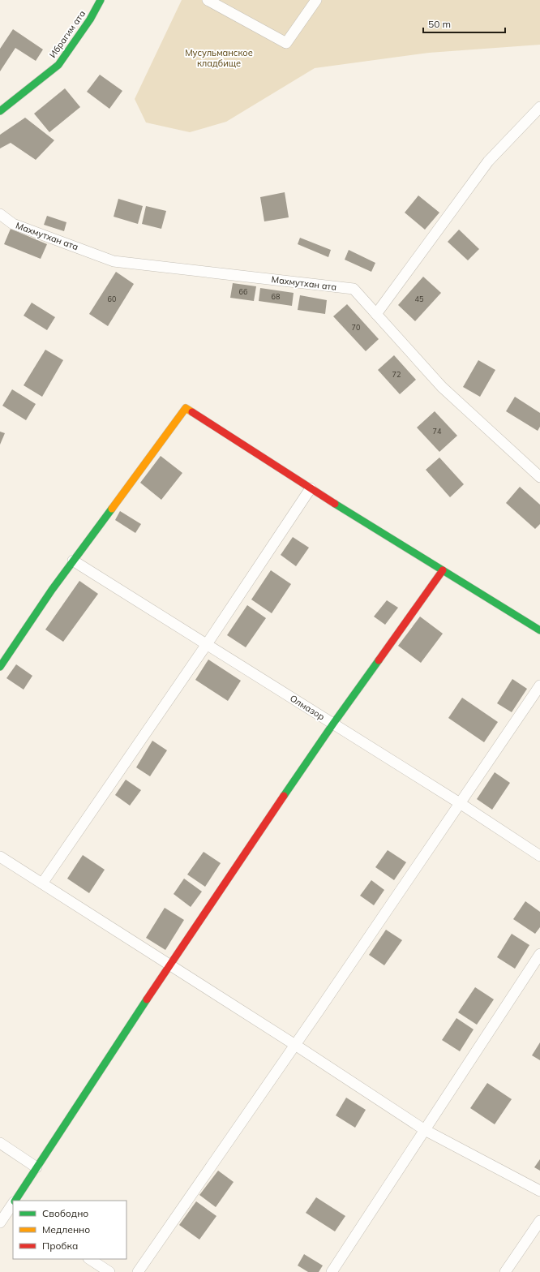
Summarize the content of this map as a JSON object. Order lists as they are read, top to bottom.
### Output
{
  "streets": {
    "street": ["Ибрагим ата", "Махмутхан ата", "Олмазор"]
  },
  "parks": ["Мусульманское кладбище"],
  "house_numbers": [
    "66",
    "68",
    "60",
    "45",
    "70",
    "72",
    "74"
  ],
  "legend": ["Свободно", "Медленно", "Пробка"],
  "scale_bar": "50 m"
}
